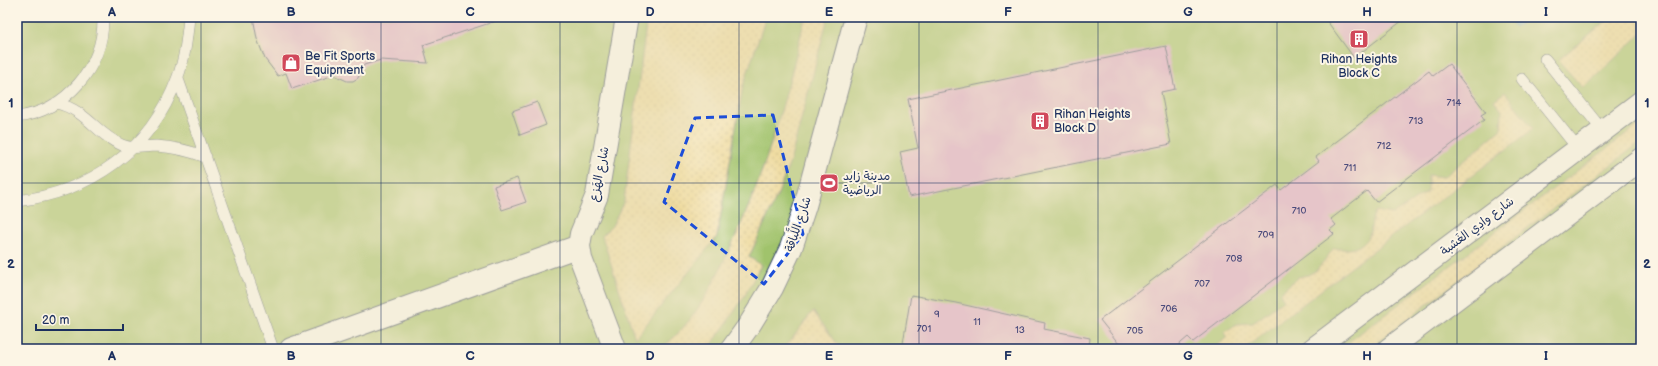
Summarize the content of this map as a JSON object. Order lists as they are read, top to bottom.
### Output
{
  "streets": {
    "street": ["شارع الهَزع", "شارع اللَّباقة", "شارع وادِي الغَشبة"]
  },
  "places": {
    "building": ["Rihan Heights Block C", "Rihan Heights Block D"],
    "shop": ["Be Fit Sports Equipment"],
    "sports": ["مدينة زايد الرياضية"]
  },
  "house_numbers": [
    "714",
    "713",
    "712",
    "711",
    "710",
    "709",
    "708",
    "707",
    "706",
    "9",
    "11",
    "701",
    "13",
    "705"
  ],
  "scale_bar": "20 m",
  "grid": {
    "columns": [
      "A",
      "B",
      "C",
      "D",
      "E",
      "F",
      "G",
      "H",
      "I"
    ],
    "rows": ["1", "2"]
  }
}
